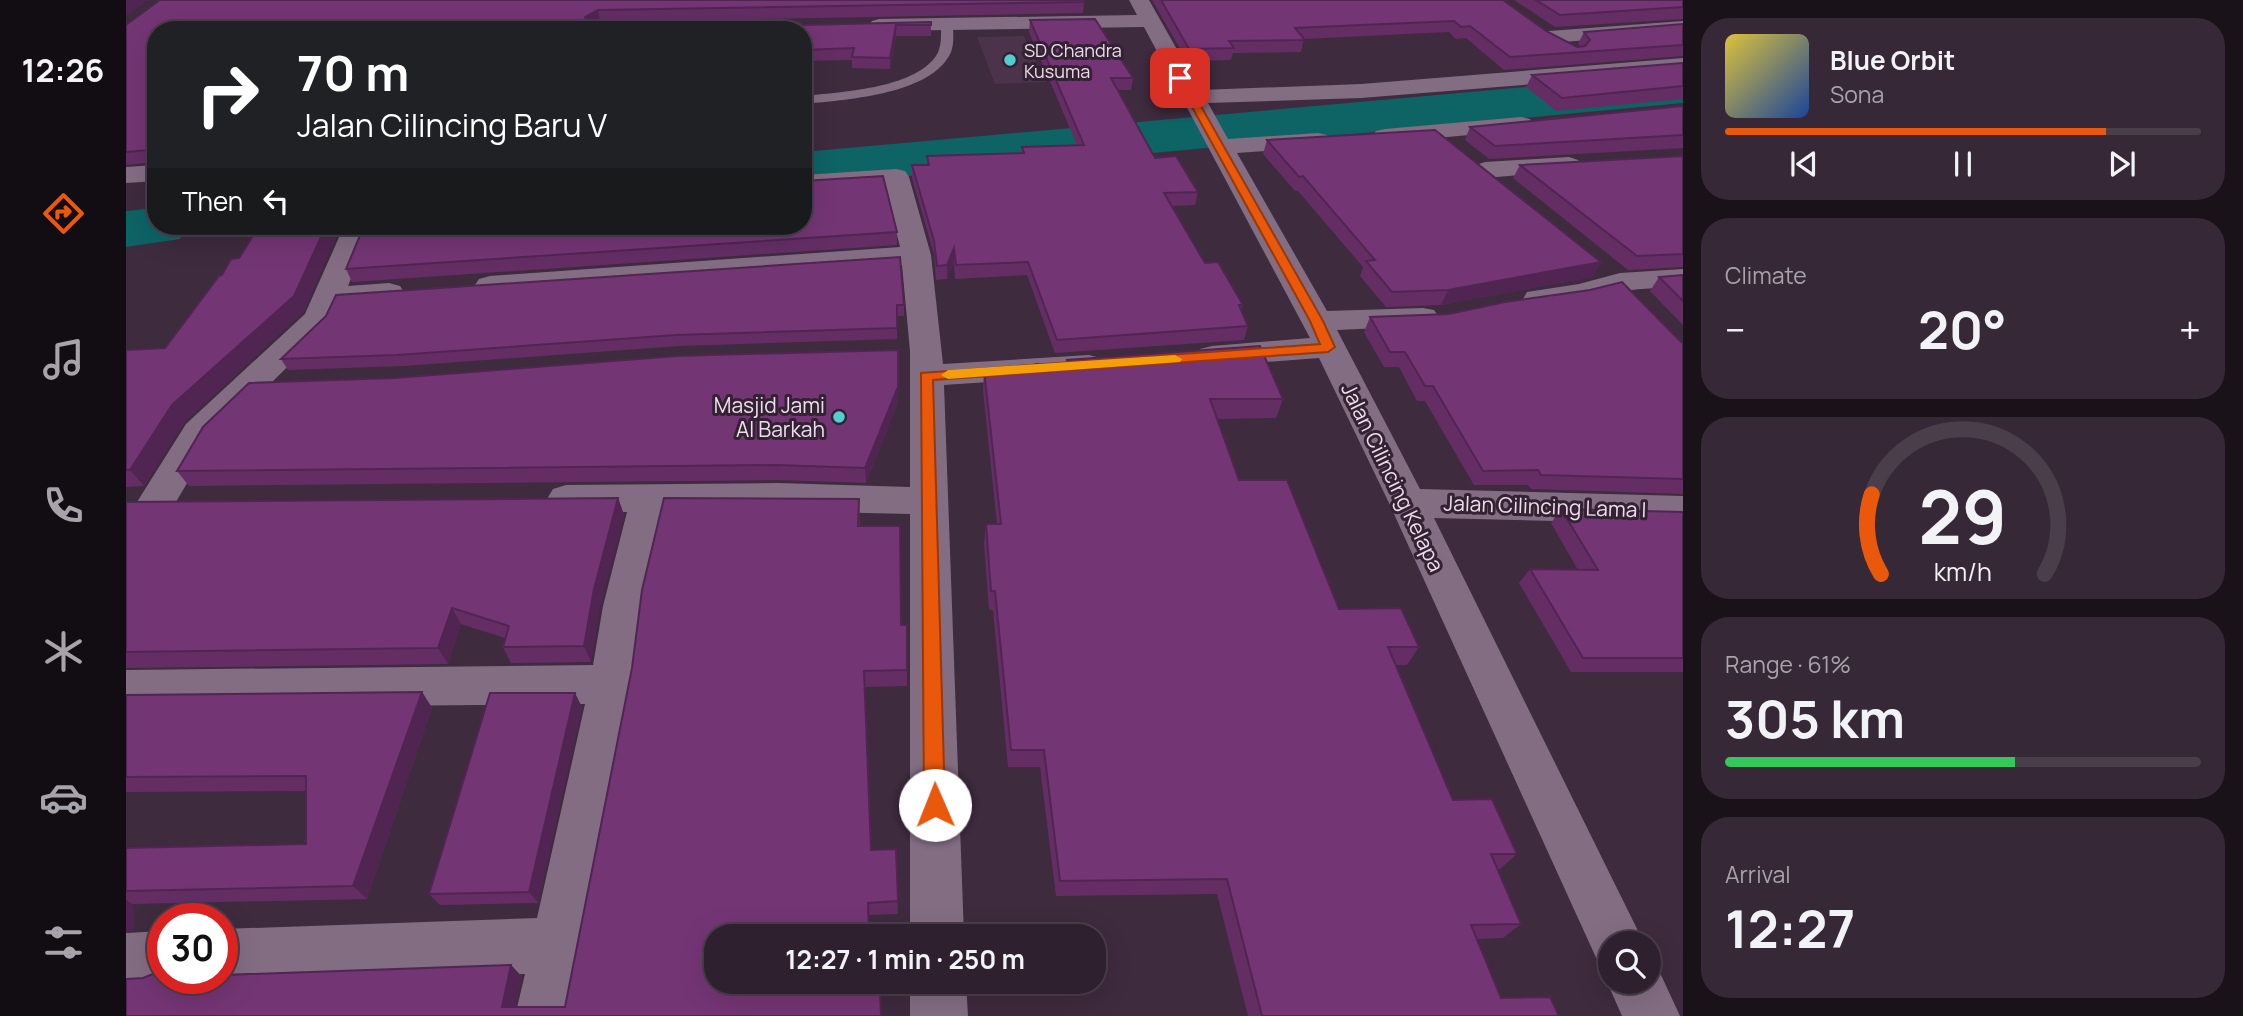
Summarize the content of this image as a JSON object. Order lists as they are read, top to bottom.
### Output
{
  "streets": {
    "street": ["Jalan Cilincing Kelapa", "Jalan Cilincing Lama I"]
  },
  "crossings": [
    ["Jalan Cilincing Kelapa", "Jalan Cilincing Lama I"]
  ],
  "places": ["SD Chandra Kusuma", "Masjid Jami Al Barkah"],
  "page": {
    "tabs": "12:26",
    "turn": ["70 m", "Jalan Cilincing Baru V"],
    "song": ["Blue Orbit", "Sona"],
    "then": "Then",
    "tile": [
      "Climate",
      ["Range · 61%", "305 km"],
      ["Arrival", "12:27"]
    ],
    "heat": ["−", "20°", "+"],
    "limit": "30",
    "trip": "12:27 · 1 min · 250 m",
    "gauge": ["29", "km/h"]
  }
}
